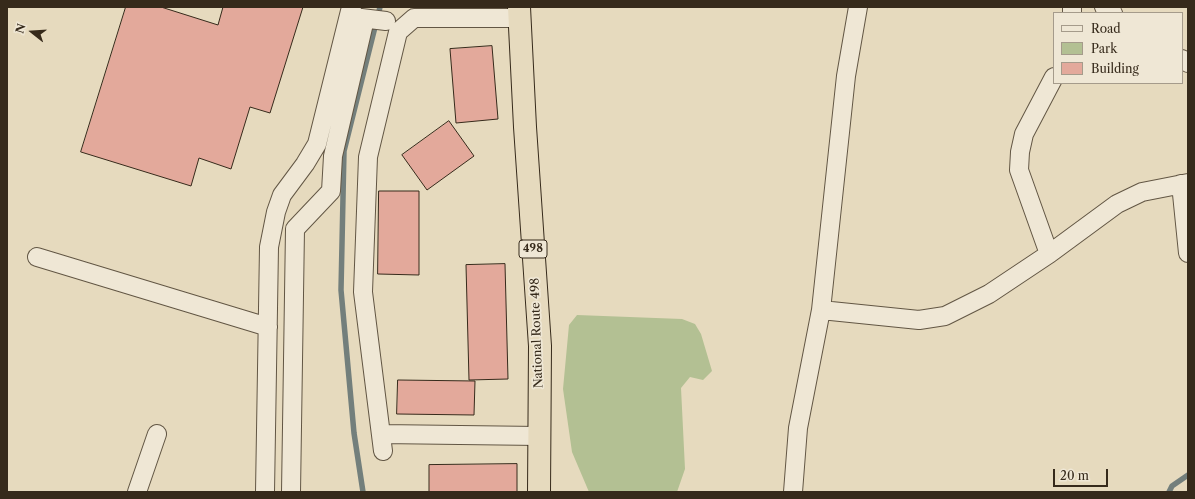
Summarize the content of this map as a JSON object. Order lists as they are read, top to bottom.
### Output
{
  "streets": {
    "highway": ["498", "National Route 498"]
  },
  "legend": ["Road", "Park", "Building"],
  "scale_bar": "20 m",
  "north": "left"
}
